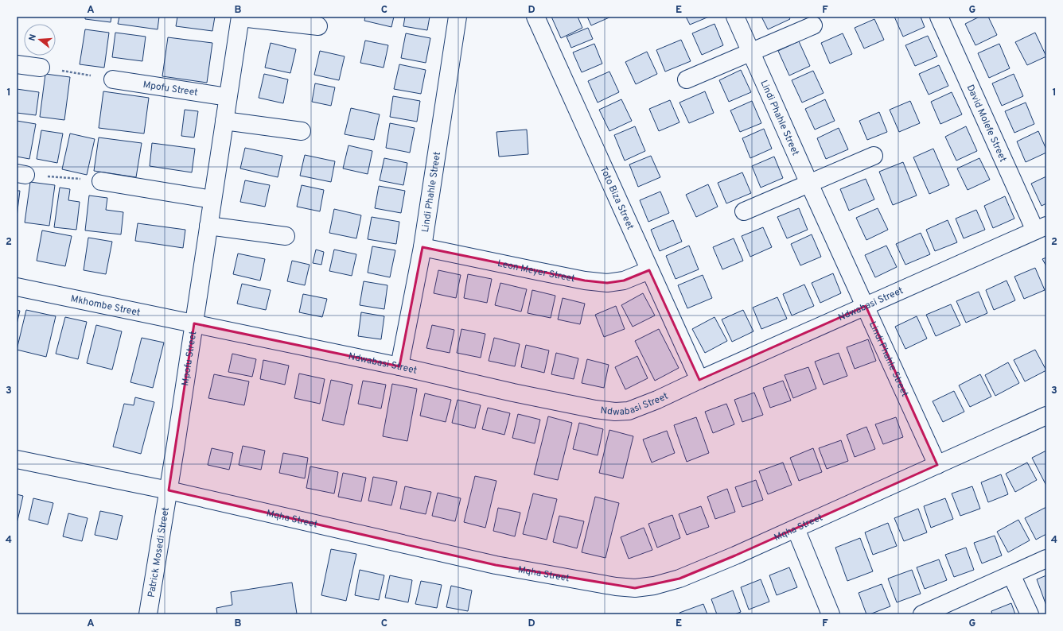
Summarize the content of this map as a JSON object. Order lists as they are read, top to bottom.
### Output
{
  "streets": {
    "street": [
      "Mpofu Street",
      "Lindi Phahle Street",
      "David Molefe Street",
      "Toto Biza Street",
      "Leon Meyer Street",
      "Ndwabasi Street",
      "Mkhombe Street",
      "Mqha Street",
      "Patrick Mosedi Street"
    ]
  },
  "crossings": [
    ["Mpofu Street", "Ndwabasi Street"],
    ["Mpofu Street", "Mkhombe Street"],
    ["Mpofu Street", "Mqha Street"],
    ["Mpofu Street", "Patrick Mosedi Street"],
    ["Lindi Phahle Street", "Leon Meyer Street"],
    ["Lindi Phahle Street", "Ndwabasi Street"],
    ["Lindi Phahle Street", "Mqha Street"],
    ["David Molefe Street", "Ndwabasi Street"],
    ["Toto Biza Street", "Leon Meyer Street"],
    ["Toto Biza Street", "Ndwabasi Street"],
    ["Ndwabasi Street", "Mkhombe Street"],
    ["Mqha Street", "Patrick Mosedi Street"]
  ],
  "north": "left",
  "grid": {
    "columns": [
      "A",
      "B",
      "C",
      "D",
      "E",
      "F",
      "G"
    ],
    "rows": [
      "1",
      "2",
      "3",
      "4"
    ]
  }
}
